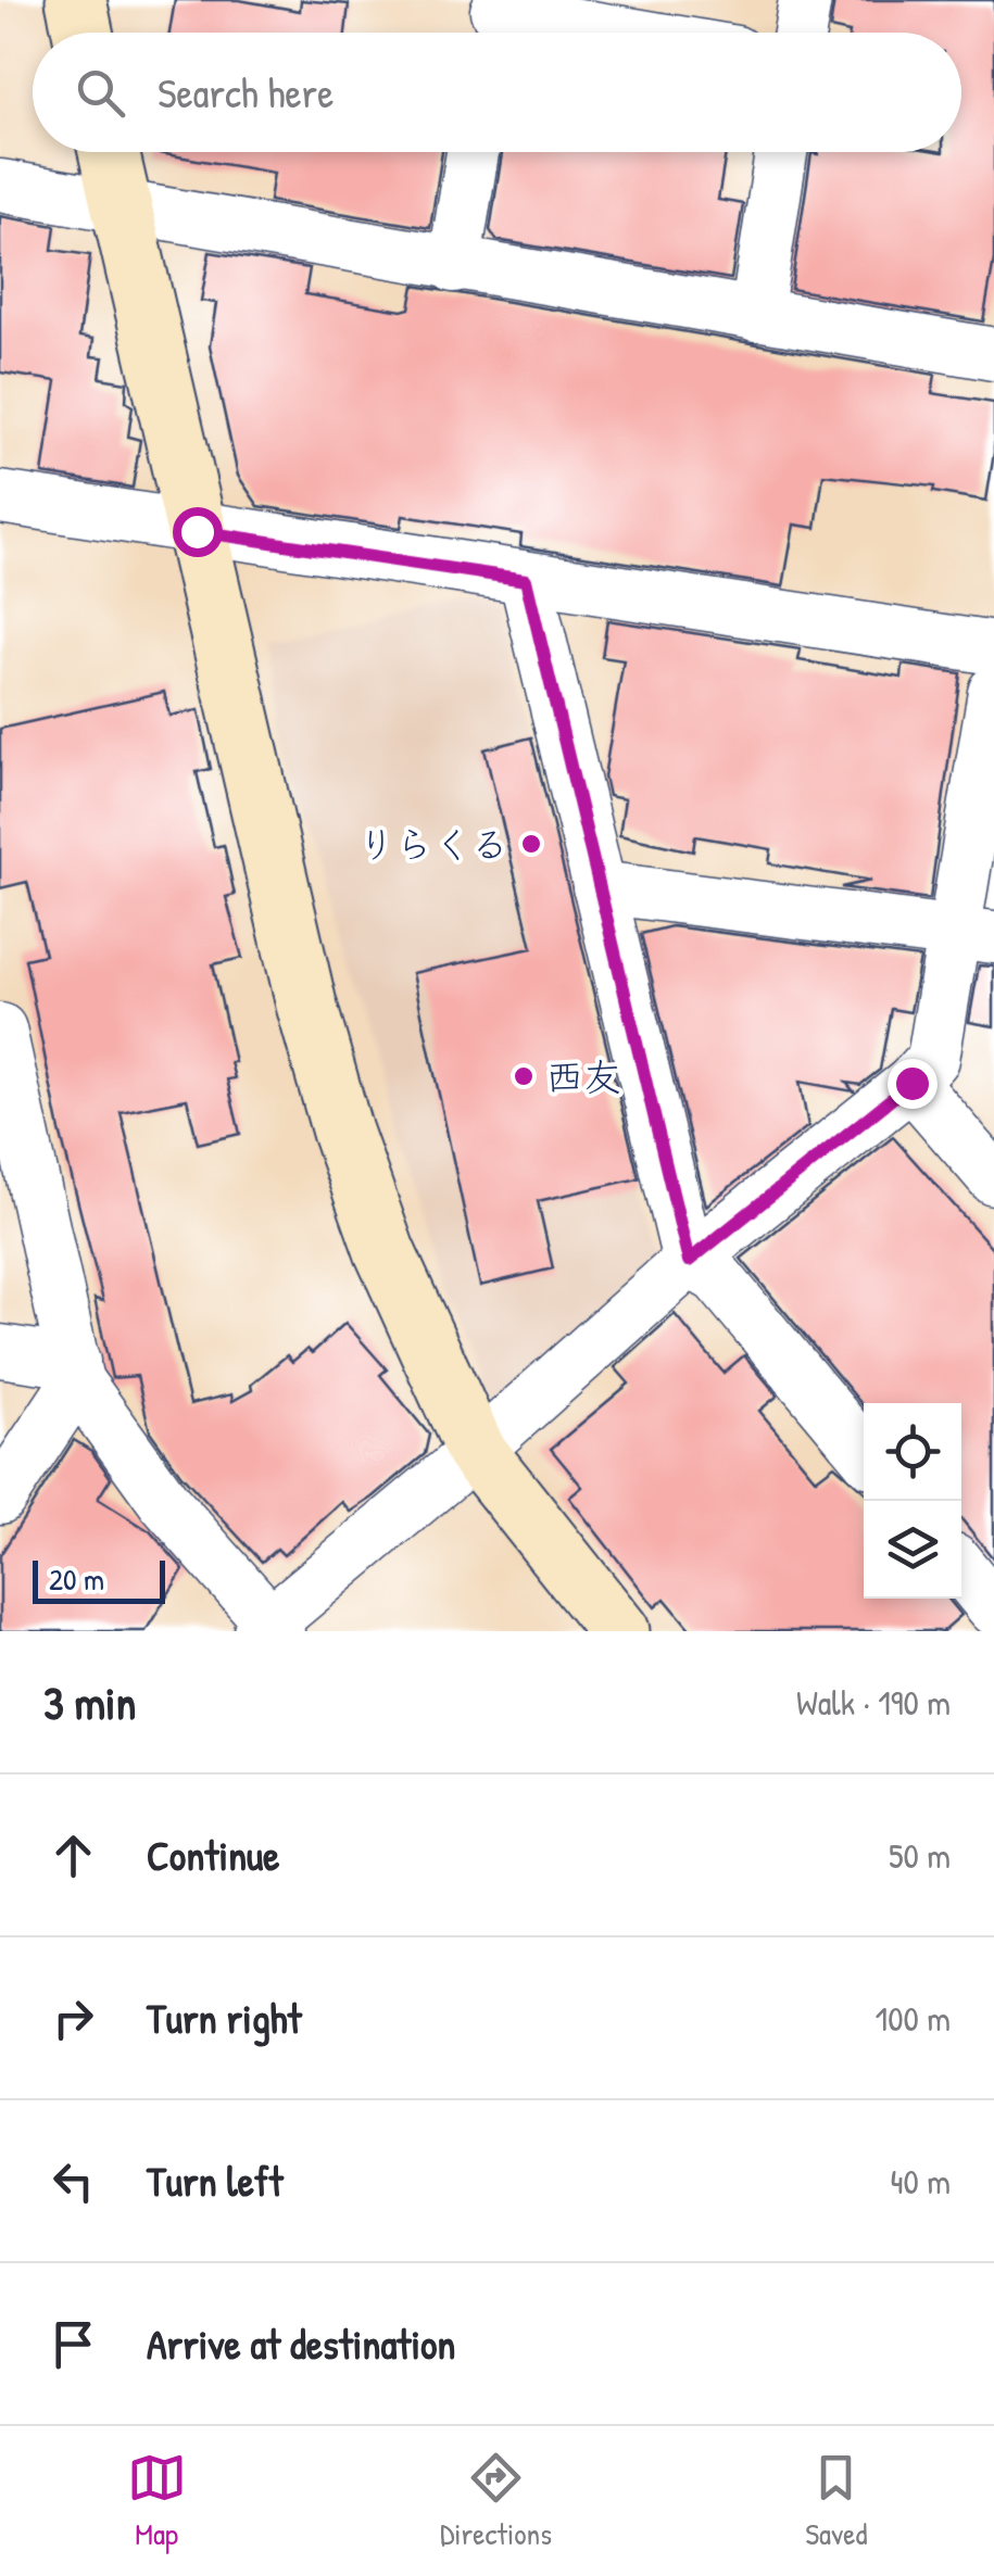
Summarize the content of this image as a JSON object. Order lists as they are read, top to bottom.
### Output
{
  "places": ["りらくる", "西友"],
  "scale_bar": "20 m",
  "page": {
    "search": "Search here",
    "scale": "20 m",
    "heading": ["3 min", "Walk · 190 m"],
    "list": [
      ["Continue", "50 m"],
      ["Turn right", "100 m"],
      ["Turn left", "40 m"],
      "Arrive at destination"
    ],
    "nav": ["Map", "Directions", "Saved"]
  }
}
